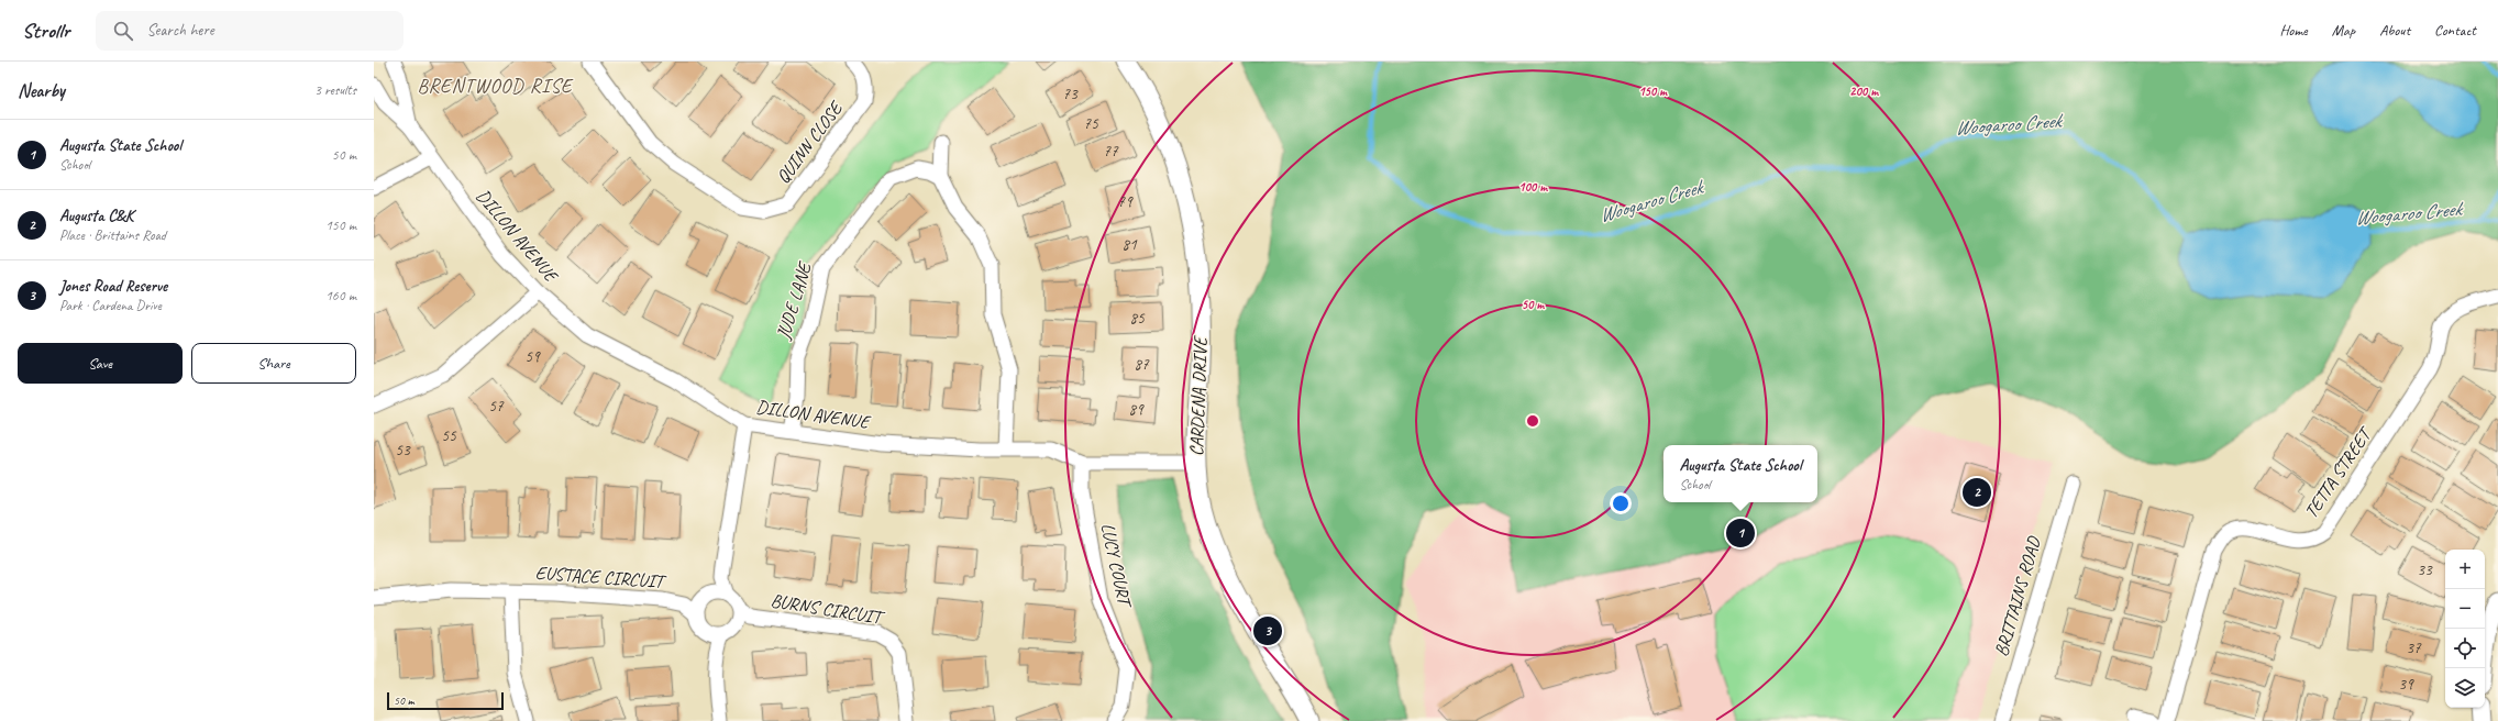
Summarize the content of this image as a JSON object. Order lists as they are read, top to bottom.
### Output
{
  "streets": {
    "street": [
      "QUINN CLOSE",
      "DILLON AVENUE",
      "JUDE LANE",
      "CARDENA DRIVE",
      "TETTA STREET",
      "LUCY COURT",
      "EUSTACE CIRCUIT",
      "BRITTAINS ROAD",
      "BURNS CIRCUIT"
    ]
  },
  "crossings": [
    ["DILLON AVENUE", "JUDE LANE"],
    ["DILLON AVENUE", "CARDENA DRIVE"],
    ["DILLON AVENUE", "LUCY COURT"],
    ["EUSTACE CIRCUIT", "BURNS CIRCUIT"]
  ],
  "districts": ["BRENTWOOD RISE"],
  "water": ["Woogaroo Creek"],
  "house_numbers": [
    "73",
    "75",
    "77",
    "79",
    "81",
    "85",
    "59",
    "87",
    "57",
    "89",
    "55",
    "53",
    "33",
    "37",
    "39"
  ],
  "scale_bar": "50 m",
  "page": {
    "header": "Strollr",
    "search": "Search here",
    "nav": [
      "Home",
      "Map",
      "About",
      "Contact"
    ],
    "heading": ["Nearby", "3 results"],
    "list": [
      {
        "mark": "1",
        "name": "Augusta State School",
        "note": "School",
        "value": "50 m"
      },
      {
        "mark": "2",
        "name": "Augusta C&K",
        "note": "Place · Brittains Road",
        "value": "150 m"
      },
      {
        "mark": "3",
        "name": "Jones Road Reserve",
        "note": "Park · Cardena Drive",
        "value": "160 m"
      }
    ],
    "buttons": ["Save", "Share"],
    "popup": ["Augusta State School", "School"],
    "pins": ["2", "1", "3"],
    "map_buttons": ["+", "−"],
    "scale": "50 m"
  },
  "rings": [
    "200 m",
    "150 m",
    "100 m",
    "50 m"
  ]
}
